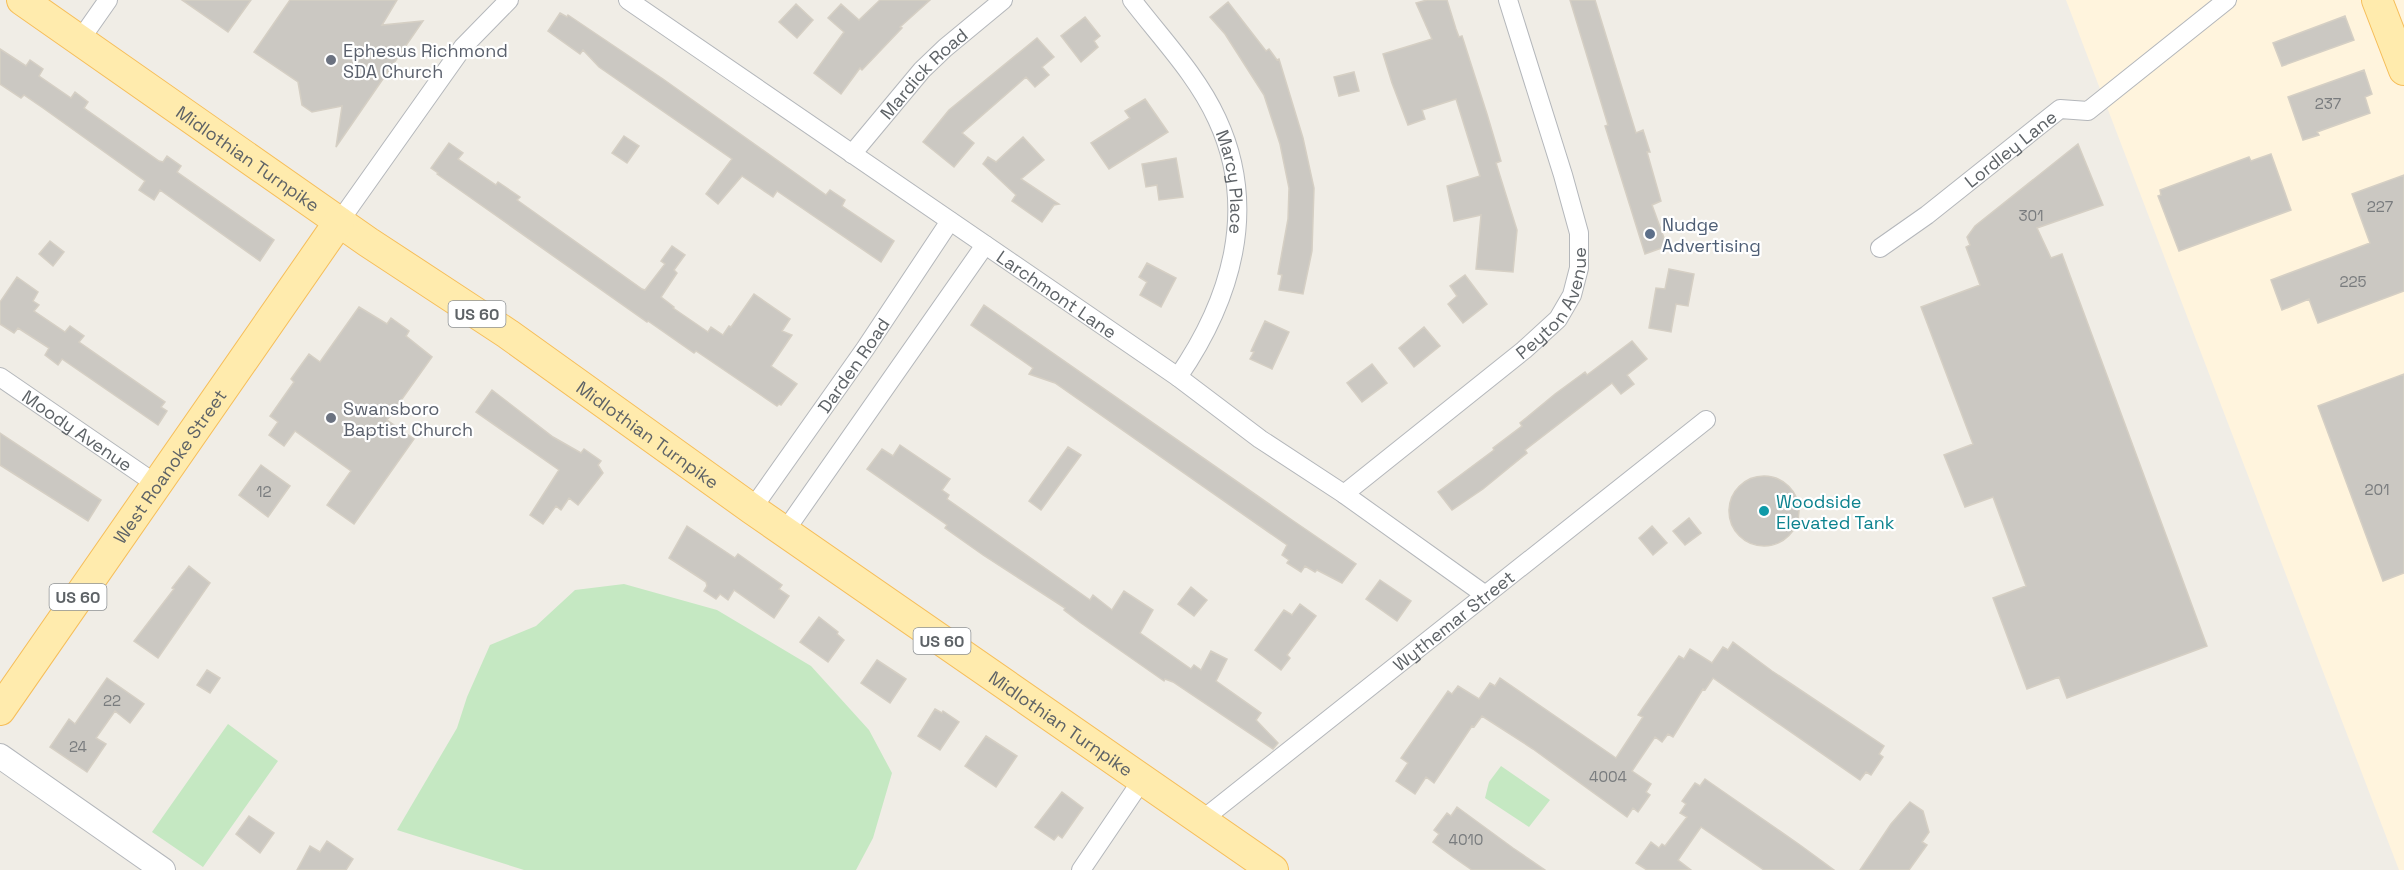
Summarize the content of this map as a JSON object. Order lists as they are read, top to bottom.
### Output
{
  "streets": {
    "main road": ["Midlothian Turnpike", "US 60", "West Roanoke Street"],
    "street": [
      "Mardick Road",
      "Lordley Lane",
      "Marcy Place",
      "Larchmont Lane",
      "Peyton Avenue",
      "Darden Road",
      "Moody Avenue",
      "Wythemar Street"
    ]
  },
  "crossings": [
    ["Mardick Road", "Larchmont Lane"],
    ["Midlothian Turnpike", "Darden Road"],
    ["Midlothian Turnpike", "West Roanoke Street"],
    ["Midlothian Turnpike", "Wythemar Street"],
    ["Marcy Place", "Larchmont Lane"],
    ["Larchmont Lane", "Peyton Avenue"],
    ["Larchmont Lane", "Darden Road"],
    ["Larchmont Lane", "Wythemar Street"],
    ["Moody Avenue", "West Roanoke Street"]
  ],
  "places": [
    "Ephesus Richmond SDA Church",
    "Nudge Advertising",
    "Swansboro Baptist Church",
    "Woodside Elevated Tank"
  ],
  "house_numbers": [
    "237",
    "227",
    "301",
    "225",
    "201",
    "12",
    "22",
    "24",
    "4004",
    "4010"
  ]
}
